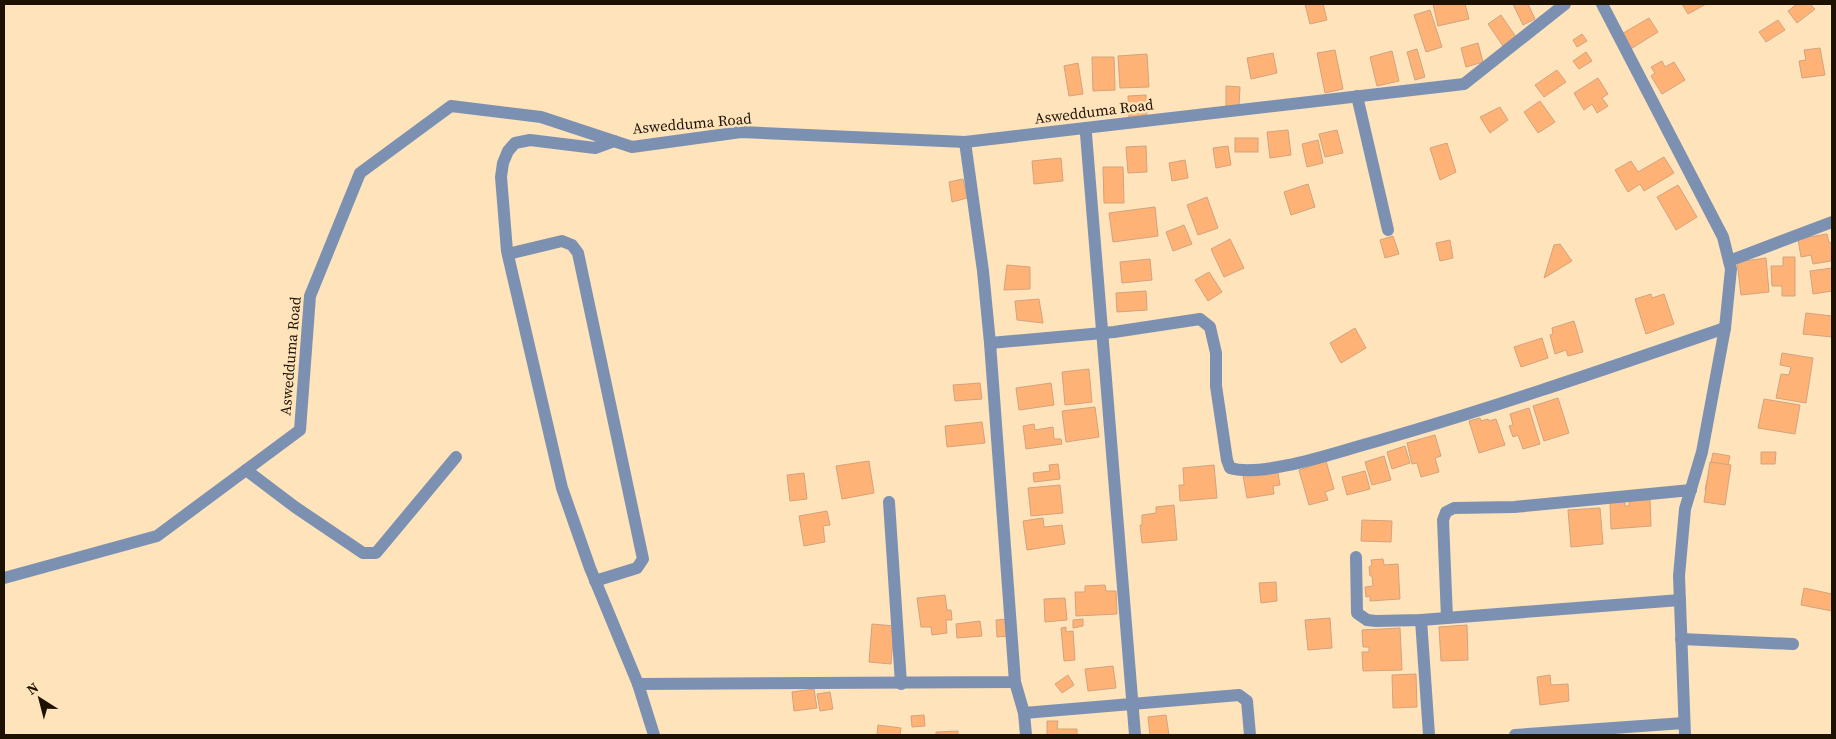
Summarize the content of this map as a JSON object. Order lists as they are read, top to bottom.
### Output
{
  "streets": {
    "street": ["Aswedduma Road"]
  },
  "north": "top left"
}
